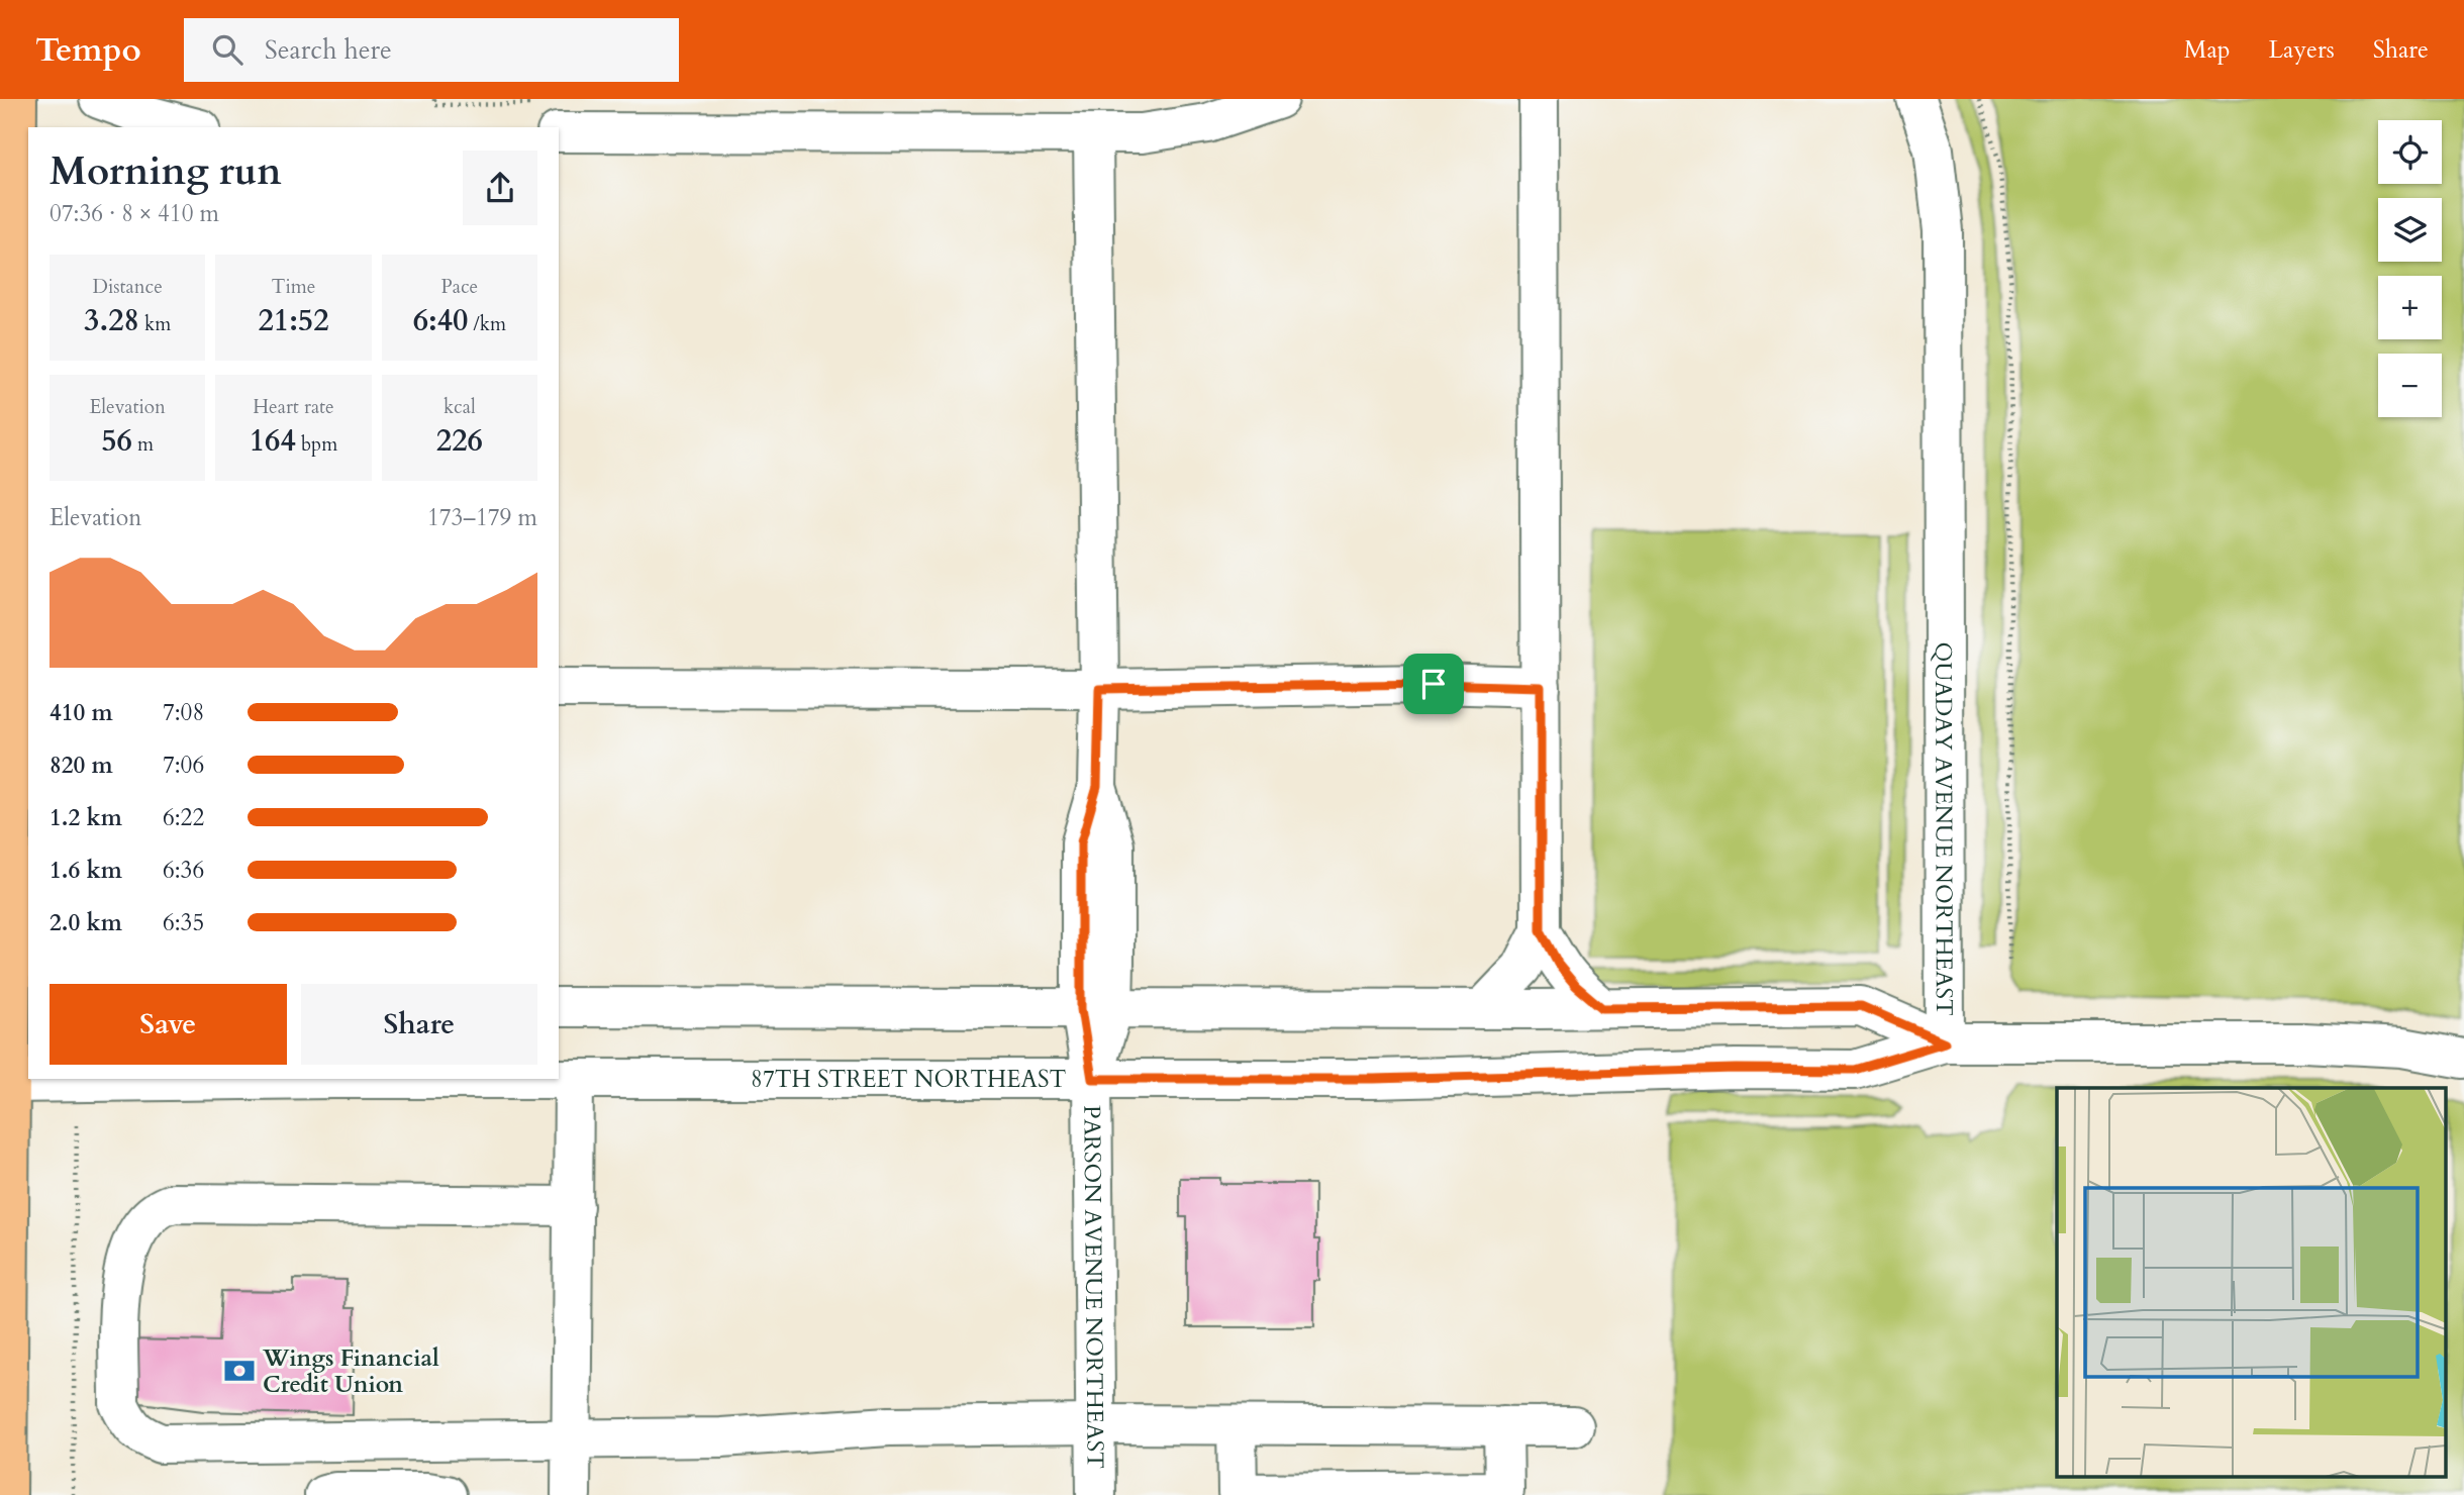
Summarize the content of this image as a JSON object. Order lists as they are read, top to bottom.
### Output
{
  "streets": {
    "street": ["QUADAY AVENUE NORTHEAST", "87TH STREET NORTHEAST", "PARSON AVENUE NORTHEAST"]
  },
  "crossings": [
    ["QUADAY AVENUE NORTHEAST", "87TH STREET NORTHEAST"],
    ["87TH STREET NORTHEAST", "PARSON AVENUE NORTHEAST"]
  ],
  "places": {
    "bank": ["Wings Financial Credit Union"]
  },
  "page": {
    "header": "Tempo",
    "search": "Search here",
    "nav": ["Map", "Layers", "Share"],
    "map_buttons": ["+", "−"],
    "heading": ["Morning run", "07:36 · 8 × 410 m"],
    "stats": [
      ["Distance", "3.28 km"],
      ["Time", "21:52"],
      ["Pace", "6:40 /km"],
      ["Elevation", "56 m"],
      ["Heart rate", "164 bpm"],
      ["kcal", "226"]
    ],
    "chart": ["Elevation", "173–179 m"],
    "list": [
      {
        "name": "410 m",
        "note": "7:08"
      },
      {
        "name": "820 m",
        "note": "7:06"
      },
      {
        "name": "1.2 km",
        "note": "6:22"
      },
      {
        "name": "1.6 km",
        "note": "6:36"
      },
      {
        "name": "2.0 km",
        "note": "6:35"
      }
    ],
    "buttons": ["Save", "Share"]
  }
}
